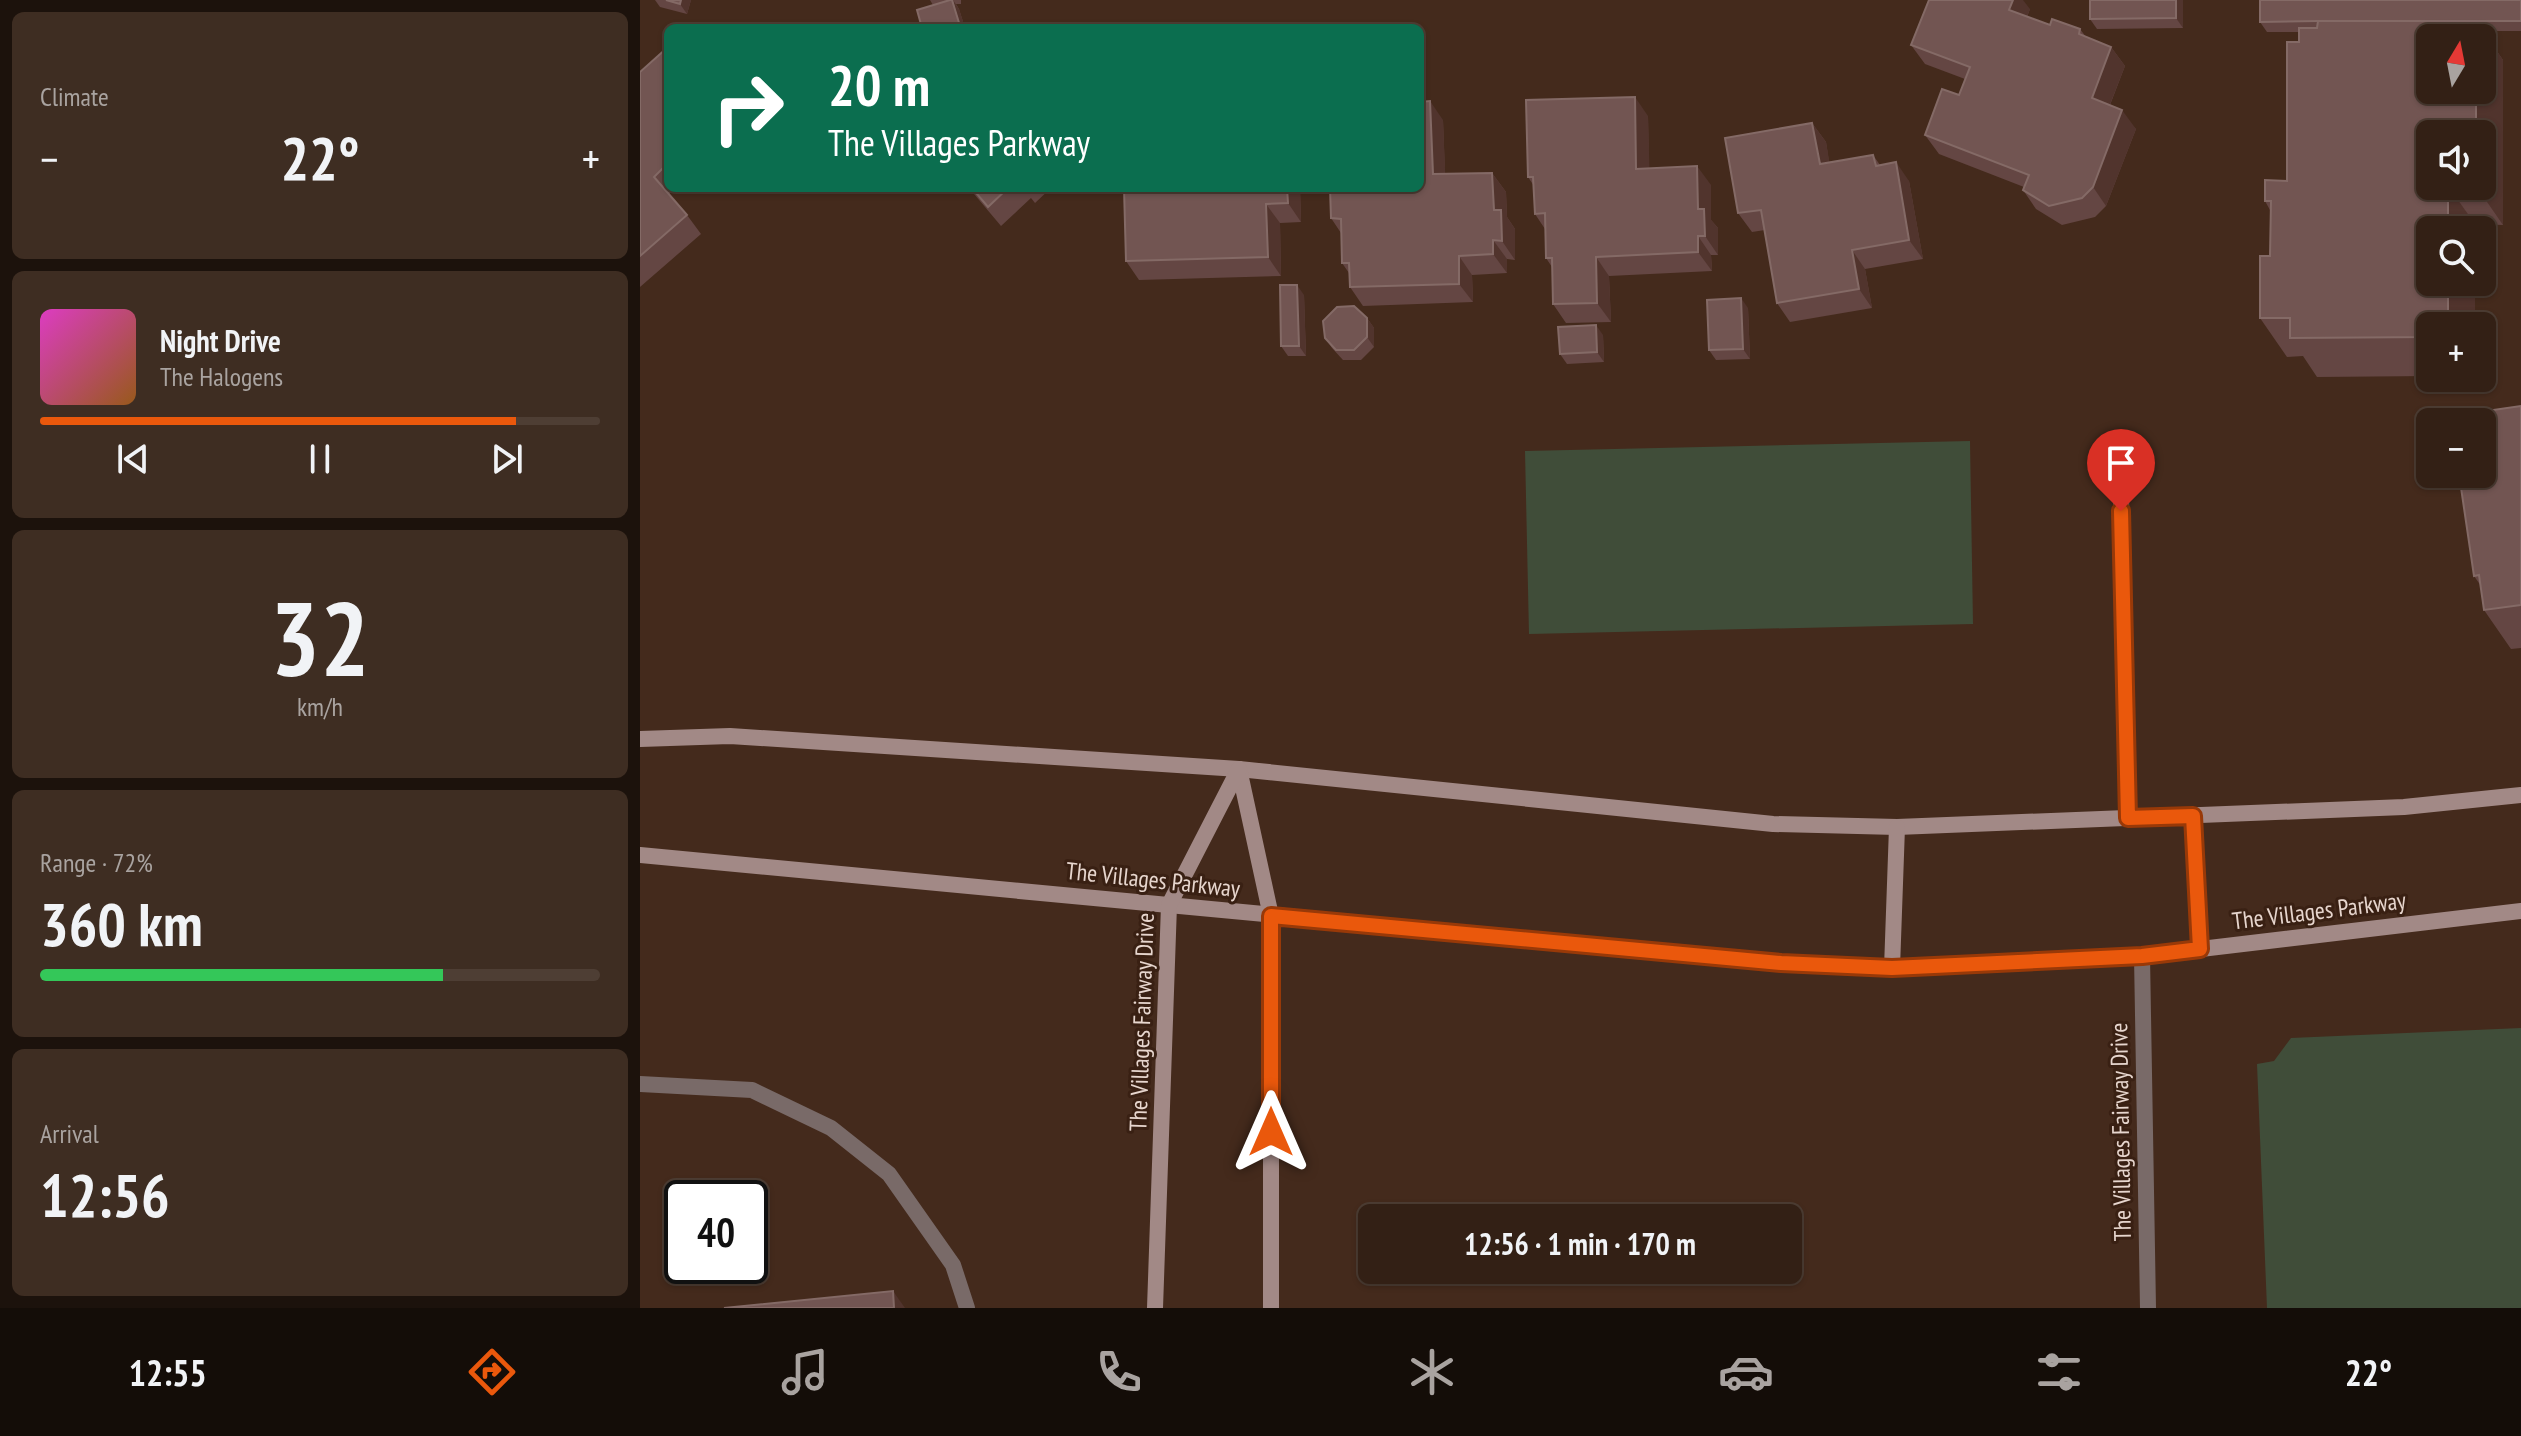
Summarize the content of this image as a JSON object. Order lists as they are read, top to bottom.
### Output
{
  "streets": {
    "street": ["The Villages Parkway", "The Villages Fairway Drive"]
  },
  "crossings": [
    ["The Villages Parkway", "The Villages Fairway Drive"]
  ],
  "north": "top",
  "page": {
    "tile": [
      "Climate",
      ["32", "km/h"],
      ["Range · 72%", "360 km"],
      ["Arrival", "12:56"]
    ],
    "map_buttons": ["+", "−"],
    "turn": ["20 m", "The Villages Parkway"],
    "heat": ["−", "22°", "+"],
    "song": ["Night Drive", "The Halogens"],
    "limit": "40",
    "trip": "12:56 · 1 min · 170 m",
    "tabs": ["12:55", "22°"]
  }
}
